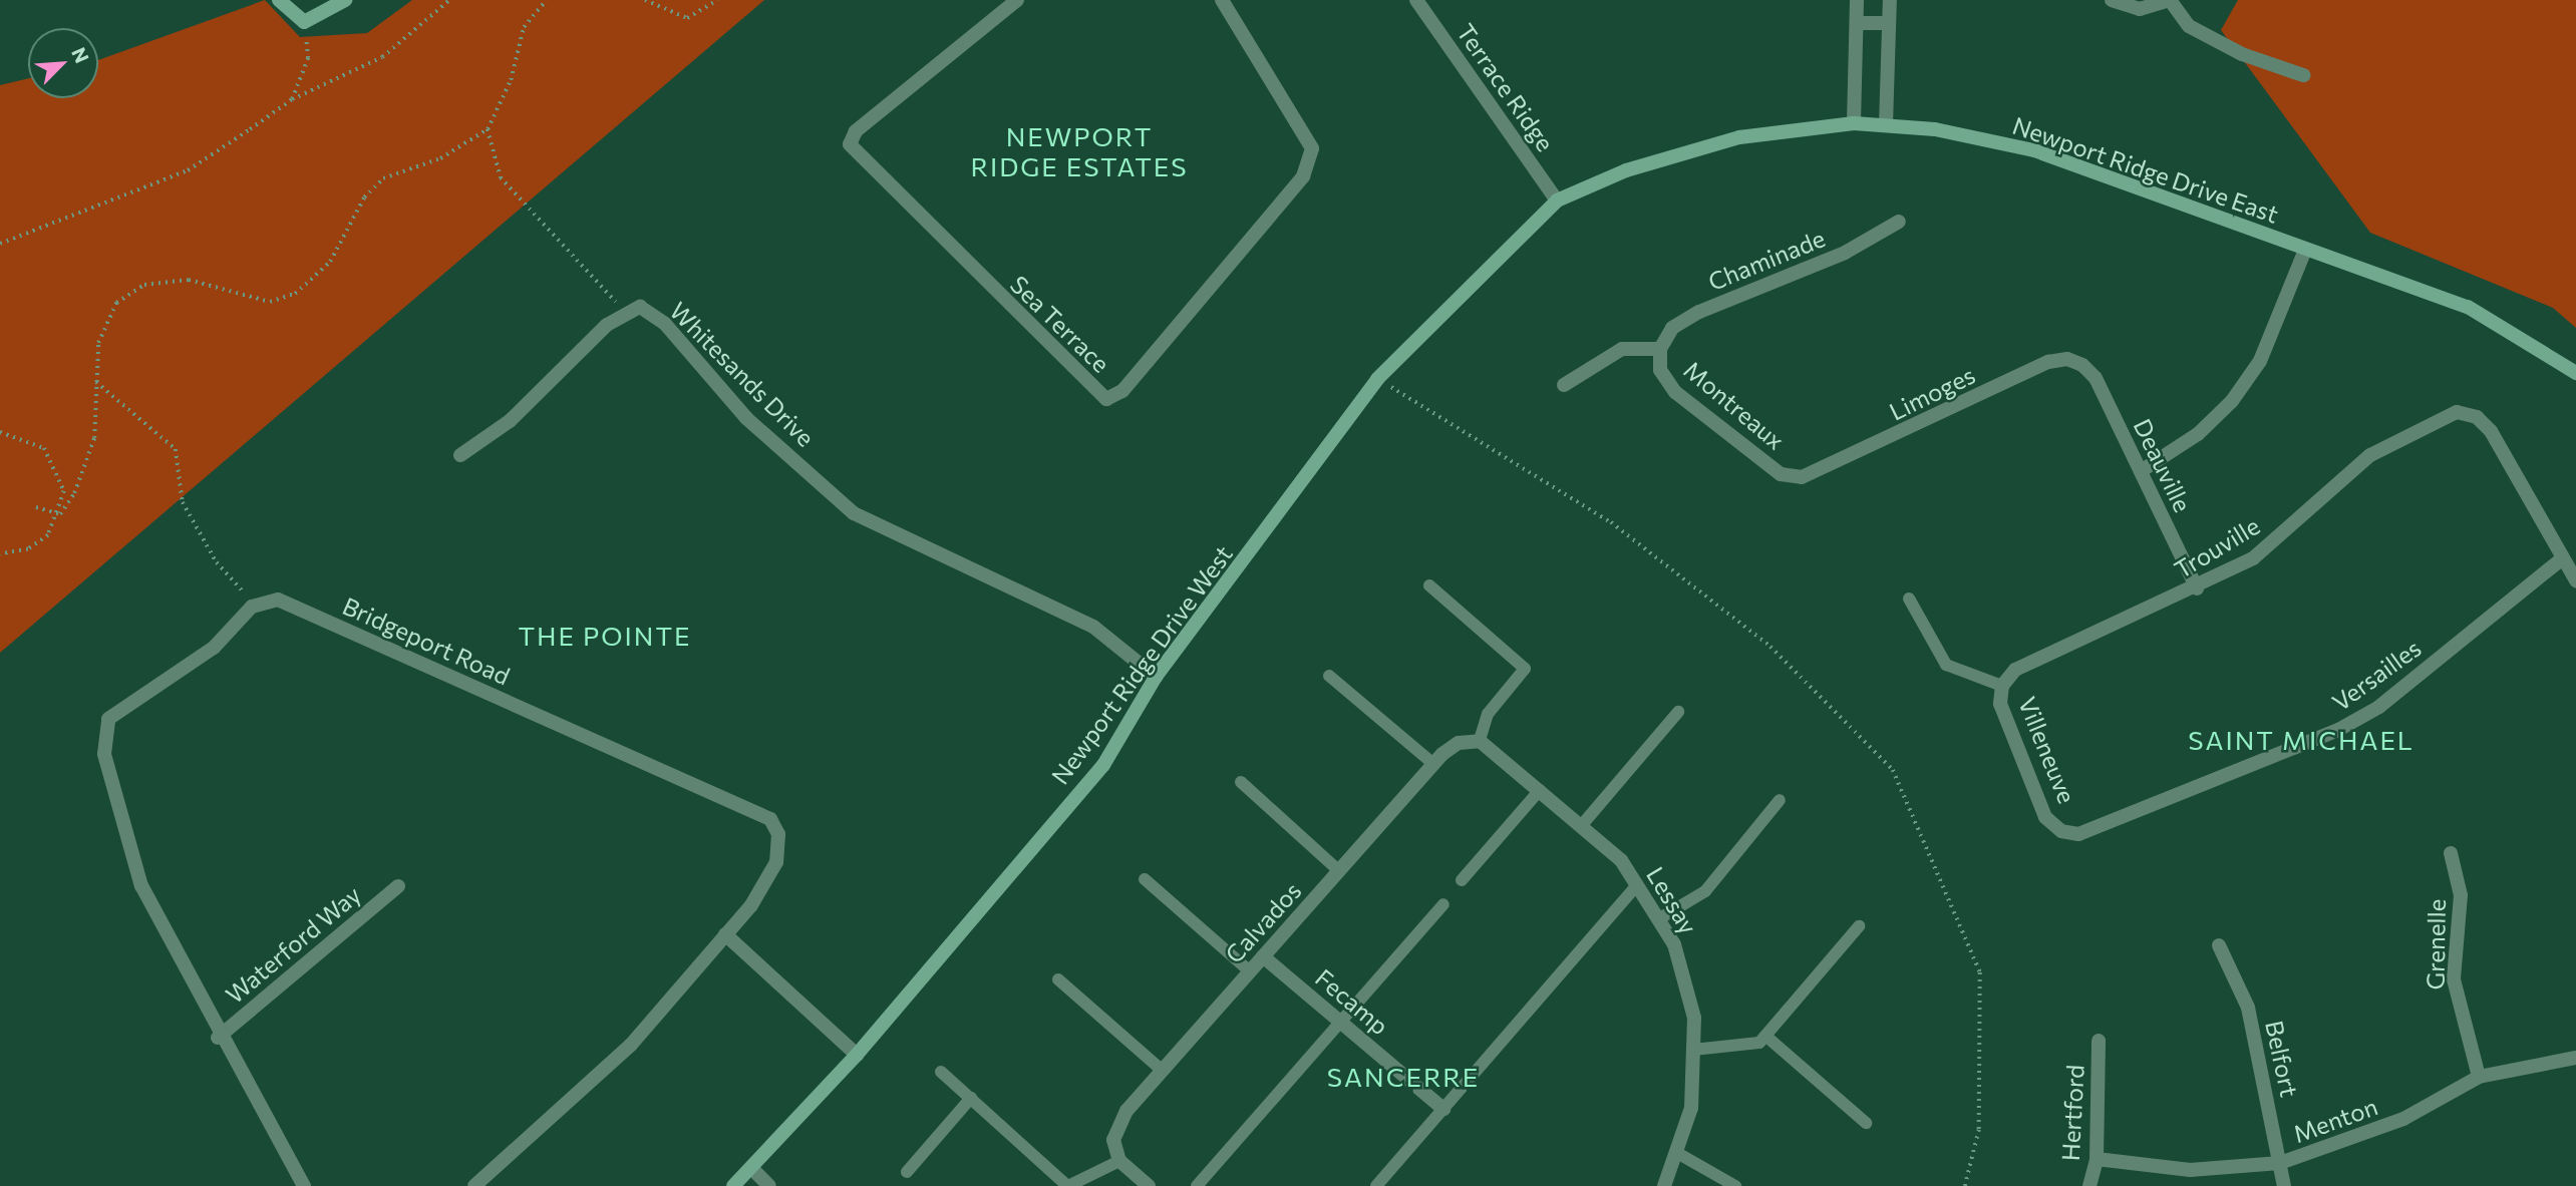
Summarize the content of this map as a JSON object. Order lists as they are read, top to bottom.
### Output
{
  "streets": {
    "street": [
      "Terrace Ridge",
      "Newport Ridge Drive East",
      "Chaminade",
      "Sea Terrace",
      "Whitesands Drive",
      "Limoges",
      "Montreaux",
      "Deauville",
      "Trouville",
      "Bridgeport Road",
      "Newport Ridge Drive West",
      "Versailles",
      "Villeneuve",
      "Lessay",
      "Calvados",
      "Waterford Way",
      "Grenelle",
      "Fecamp",
      "Belfort",
      "Hertford",
      "Menton"
    ]
  },
  "crossings": [
    ["Terrace Ridge", "Newport Ridge Drive East"],
    ["Terrace Ridge", "Newport Ridge Drive West"],
    ["Newport Ridge Drive East", "Newport Ridge Drive West"],
    ["Chaminade", "Montreaux"],
    ["Whitesands Drive", "Newport Ridge Drive West"],
    ["Limoges", "Montreaux"],
    ["Limoges", "Deauville"],
    ["Deauville", "Trouville"],
    ["Trouville", "Versailles"],
    ["Trouville", "Villeneuve"],
    ["Versailles", "Villeneuve"],
    ["Lessay", "Calvados"],
    ["Calvados", "Fecamp"],
    ["Grenelle", "Menton"],
    ["Belfort", "Menton"],
    ["Hertford", "Menton"]
  ],
  "districts": [
    "NEWPORT RIDGE ESTATES",
    "THE POINTE",
    "SAINT MICHAEL",
    "SANCERRE"
  ],
  "north": "top right"
}
